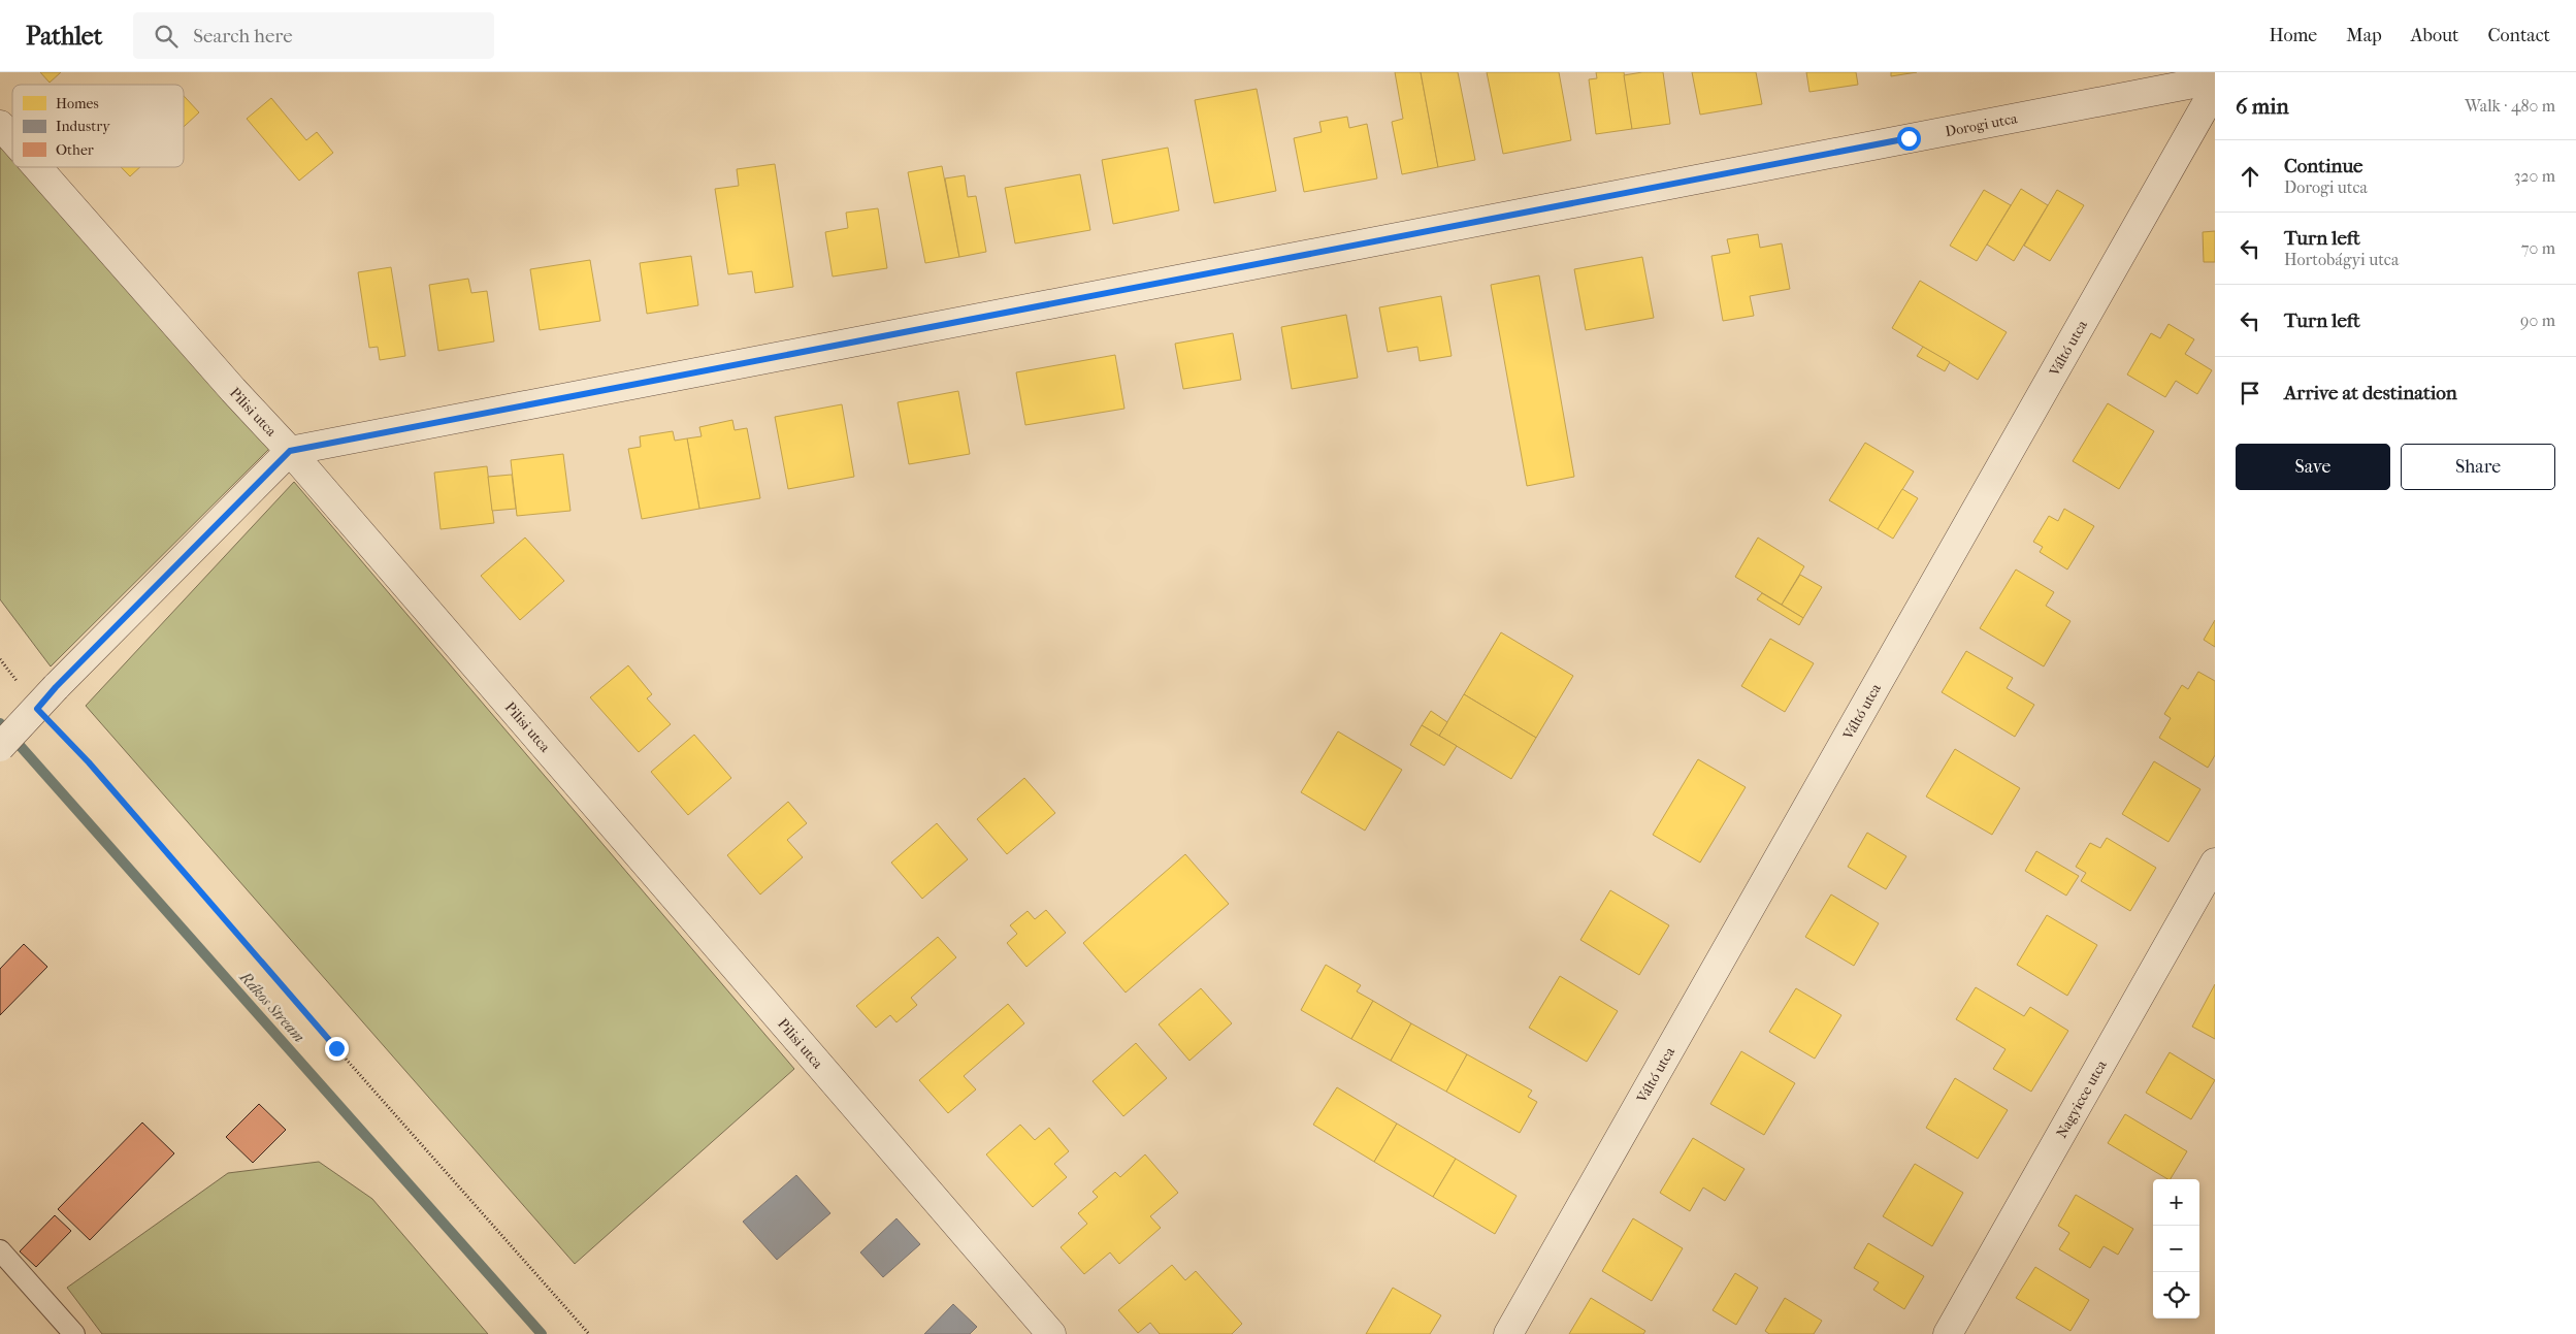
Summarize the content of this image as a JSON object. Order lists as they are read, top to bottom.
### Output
{
  "streets": {
    "street": [
      "Dorogi utca",
      "Váltó utca",
      "Pilisi utca",
      "Nagyicce utca"
    ]
  },
  "crossings": [
    ["Dorogi utca", "Pilisi utca"]
  ],
  "water": ["Rákos Stream"],
  "legend": ["Homes", "Industry", "Other"],
  "page": {
    "header": "Pathlet",
    "search": "Search here",
    "nav": [
      "Home",
      "Map",
      "About",
      "Contact"
    ],
    "heading": ["6 min", "Walk · 480 m"],
    "list": [
      ["Continue", "Dorogi utca", "320 m"],
      ["Turn left", "Hortobágyi utca", "70 m"],
      ["Turn left", "90 m"],
      "Arrive at destination"
    ],
    "buttons": ["Save", "Share"],
    "map_buttons": ["+", "−"]
  }
}
